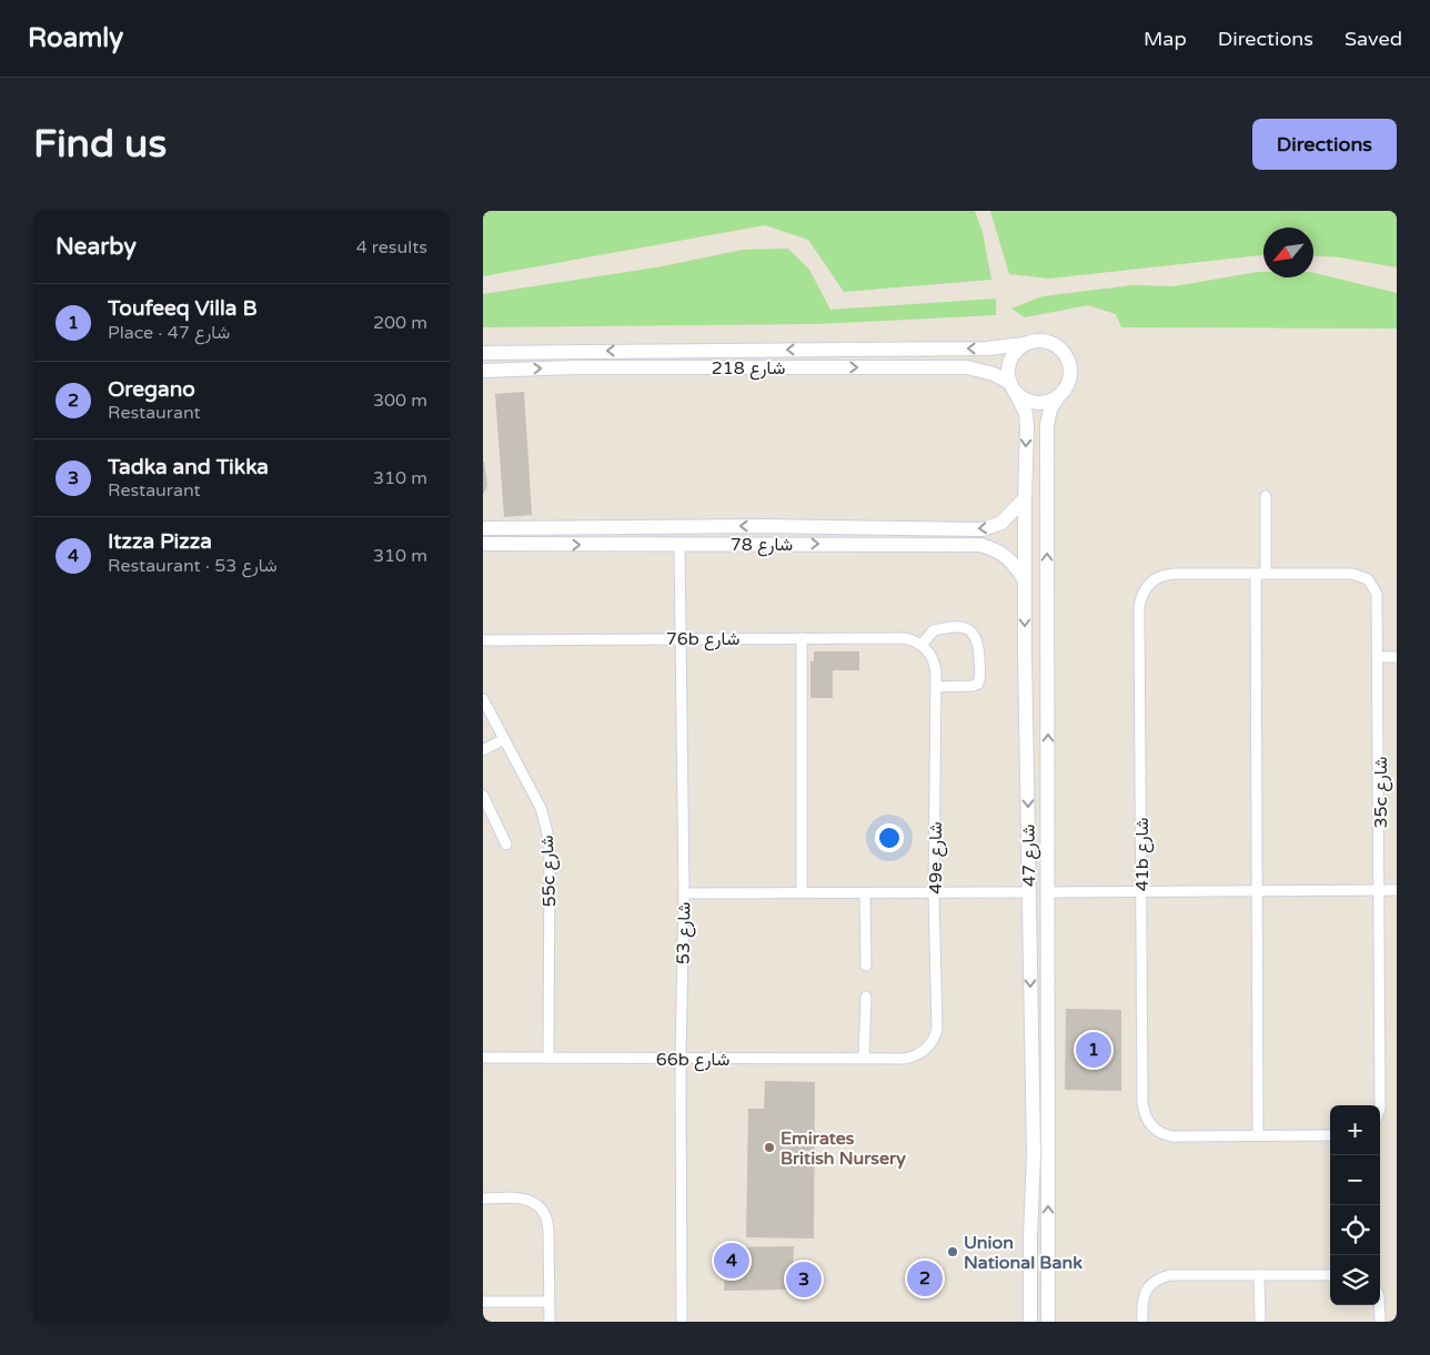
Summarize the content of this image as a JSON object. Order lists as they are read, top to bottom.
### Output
{
  "streets": {
    "street": [
      "شارع 218",
      "شارع 78",
      "76b شارع",
      "35c شارع",
      "41b شارع",
      "شارع 47",
      "49e شارع",
      "55c شارع",
      "شارع 53",
      "66b شارع"
    ]
  },
  "crossings": [
    ["شارع 218", "شارع 47"],
    ["شارع 78", "شارع 47"],
    ["شارع 78", "شارع 53"],
    ["76b شارع", "49e شارع"],
    ["76b شارع", "شارع 53"],
    ["35c شارع", "41b شارع"],
    ["49e شارع", "66b شارع"],
    ["55c شارع", "66b شارع"],
    ["شارع 53", "66b شارع"]
  ],
  "places": ["Emirates British Nursery", "Union National Bank"],
  "north": "bottom left",
  "page": {
    "header": "Roamly",
    "nav": ["Map", "Directions", "Saved"],
    "buttons": "Directions",
    "title": "Find us",
    "heading": ["Nearby", "4 results"],
    "list": [
      {
        "mark": "1",
        "name": "Toufeeq Villa B",
        "note": "Place · شارع 47",
        "value": "200 m"
      },
      {
        "mark": "2",
        "name": "Oregano",
        "note": "Restaurant",
        "value": "300 m"
      },
      {
        "mark": "3",
        "name": "Tadka and Tikka",
        "note": "Restaurant",
        "value": "310 m"
      },
      {
        "mark": "4",
        "name": "Itzza Pizza",
        "note": "Restaurant · شارع 53",
        "value": "310 m"
      }
    ],
    "pins": [
      "1",
      "4",
      "2",
      "3"
    ],
    "map_buttons": ["+", "−"]
  }
}
